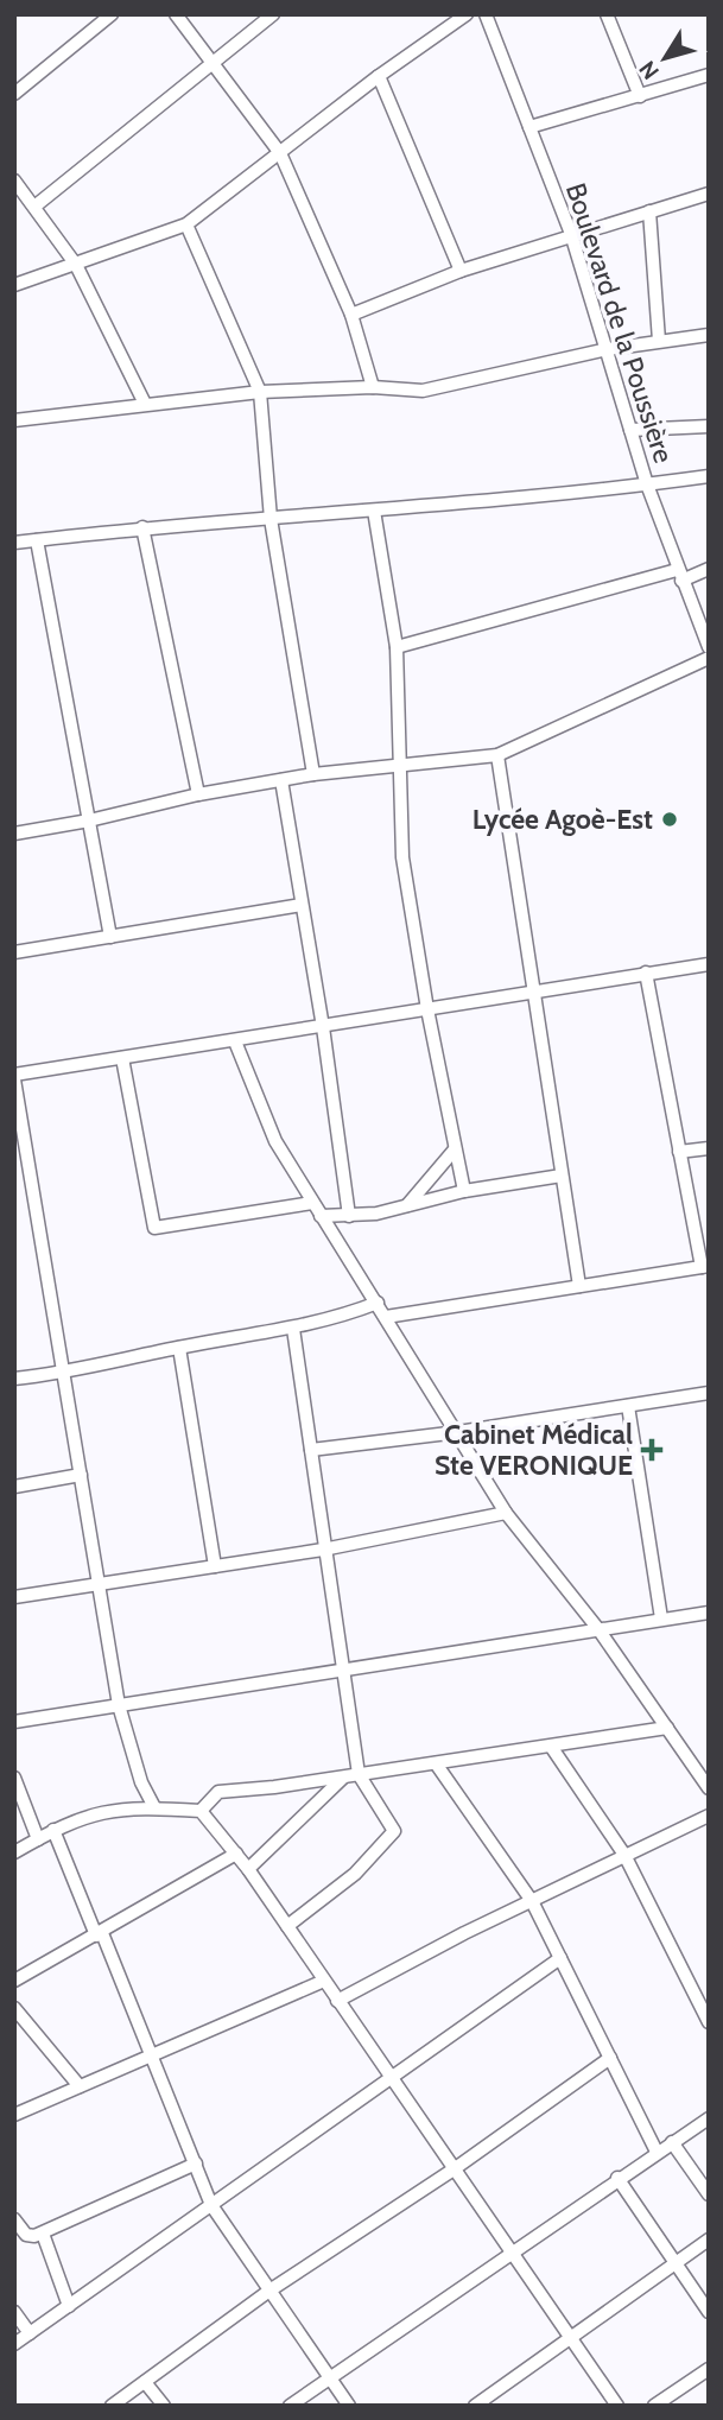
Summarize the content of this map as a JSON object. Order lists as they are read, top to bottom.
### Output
{
  "streets": {
    "street": ["Boulevard de la Poussière"]
  },
  "places": {
    "other": ["Lycée Agoè-Est"],
    "health": ["Cabinet Médical Ste VERONIQUE"]
  },
  "north": "bottom left"
}
